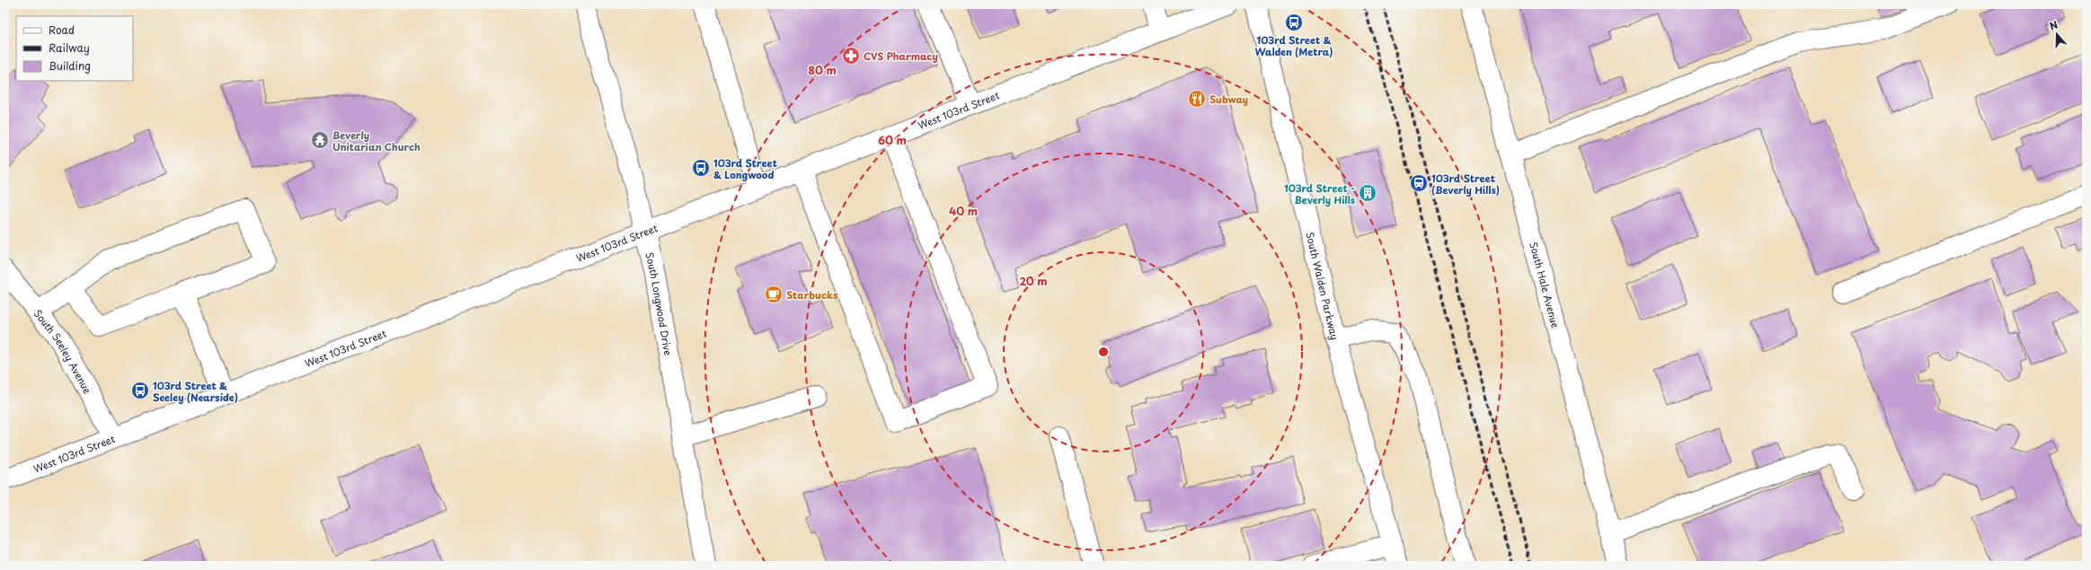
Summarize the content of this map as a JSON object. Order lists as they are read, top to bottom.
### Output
{
  "streets": {
    "street": [
      "West 103rd Street",
      "South Hale Avenue",
      "South Walden Parkway",
      "South Longwood Drive",
      "South Seeley Avenue"
    ]
  },
  "crossings": [
    ["West 103rd Street", "South Longwood Drive"],
    ["West 103rd Street", "South Seeley Avenue"]
  ],
  "places": {
    "bus stop": ["103rd Street & Walden (Metra)", "103rd Street & Longwood", "103rd Street & Seeley (Nearside)"],
    "pharmacy": ["CVS Pharmacy"],
    "restaurant": ["Subway"],
    "temple": ["Beverly Unitarian Church"],
    "station": ["103rd Street (Beverly Hills)"],
    "building": ["103rd Street - Beverly Hills"],
    "cafe": ["Starbucks"]
  },
  "legend": ["Road", "Railway", "Building"],
  "north": "top",
  "rings": [
    "80 m",
    "60 m",
    "40 m",
    "20 m"
  ]
}
